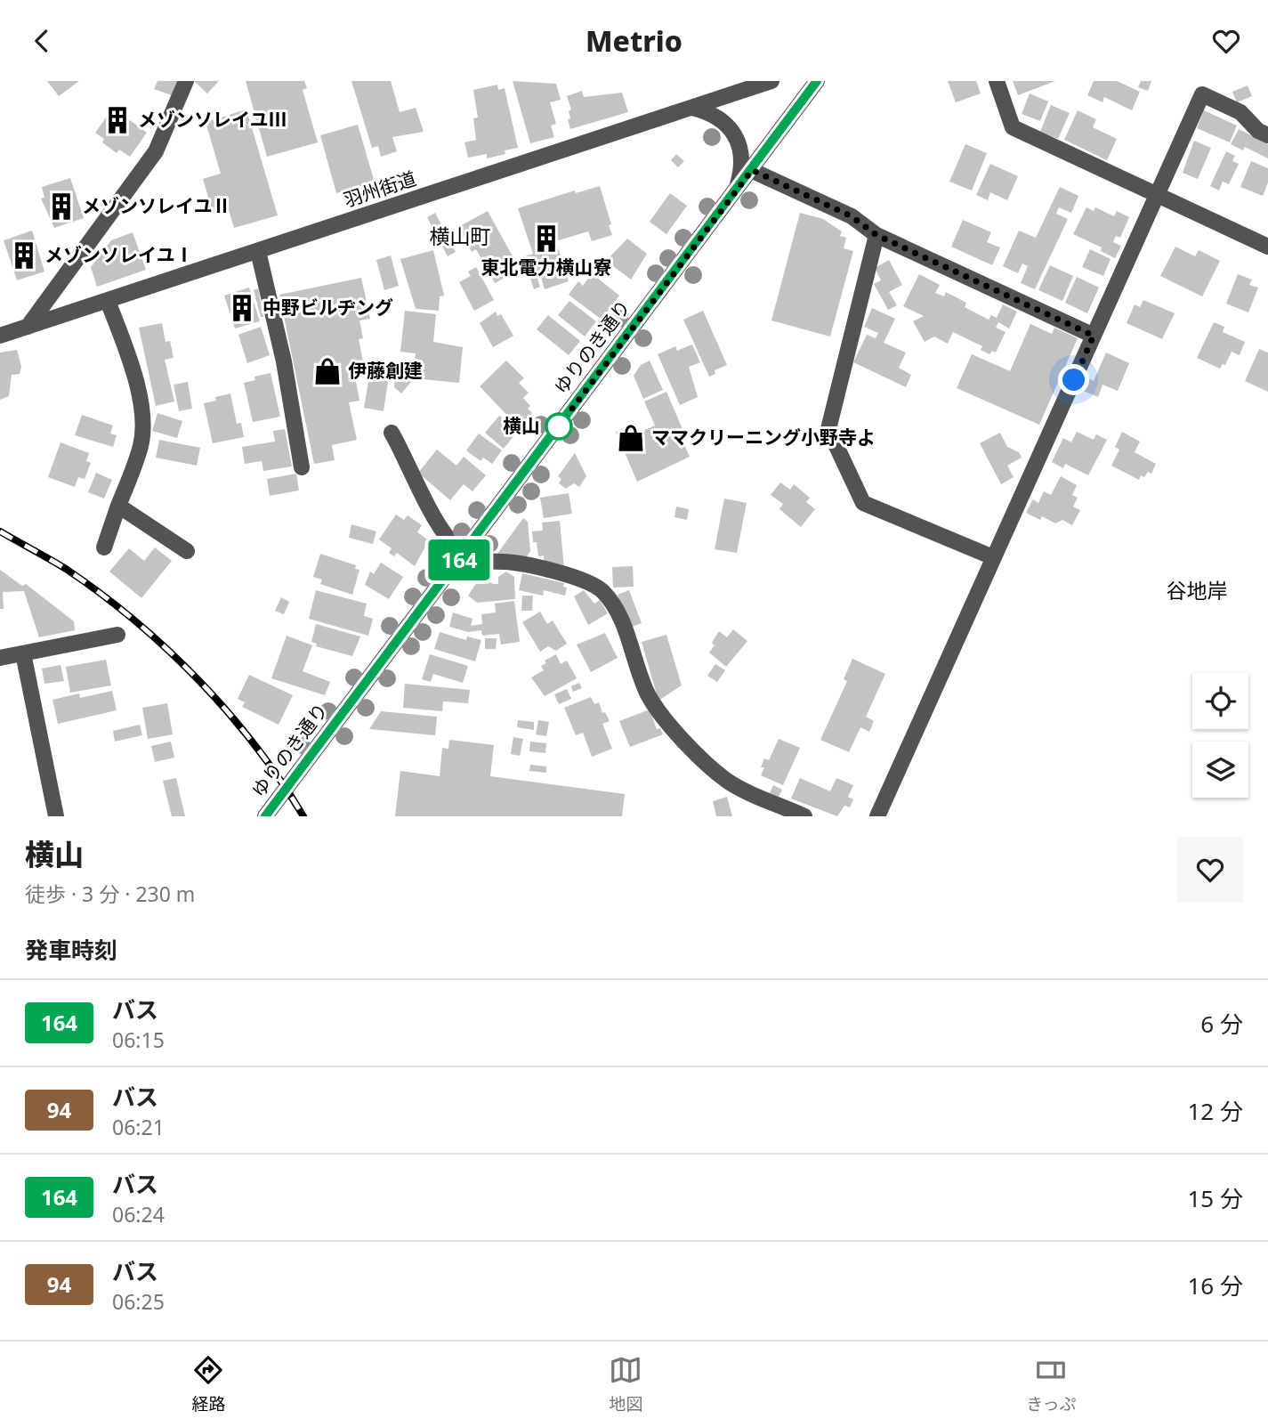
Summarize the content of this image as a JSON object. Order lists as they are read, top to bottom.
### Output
{
  "streets": {
    "street": ["羽州街道", "ゆりのき通り"]
  },
  "districts": ["横山町", "谷地岸"],
  "places": {
    "building": [
      "メゾンソレイユⅢ",
      "メゾンソレイユⅡ",
      "東北電力横山寮",
      "メゾンソレイユⅠ",
      "中野ビルヂング"
    ],
    "shop": ["伊藤創建", "ママクリーニング小野寺よ"],
    "other": ["横山"]
  },
  "lines": ["bus line 164"],
  "page": {
    "header": "Metrio",
    "on_map": "164",
    "heading": [
      ["横山", "徒歩 · 3 分 · 230 m"],
      "発車時刻"
    ],
    "list": [
      {
        "mark": "164",
        "name": "バス",
        "note": "06:15",
        "value": "6 分"
      },
      {
        "mark": "94",
        "name": "バス",
        "note": "06:21",
        "value": "12 分"
      },
      {
        "mark": "164",
        "name": "バス",
        "note": "06:24",
        "value": "15 分"
      },
      {
        "mark": "94",
        "name": "バス",
        "note": "06:25",
        "value": "16 分"
      }
    ],
    "tabs": ["経路", "地図", "きっぷ"]
  }
}
